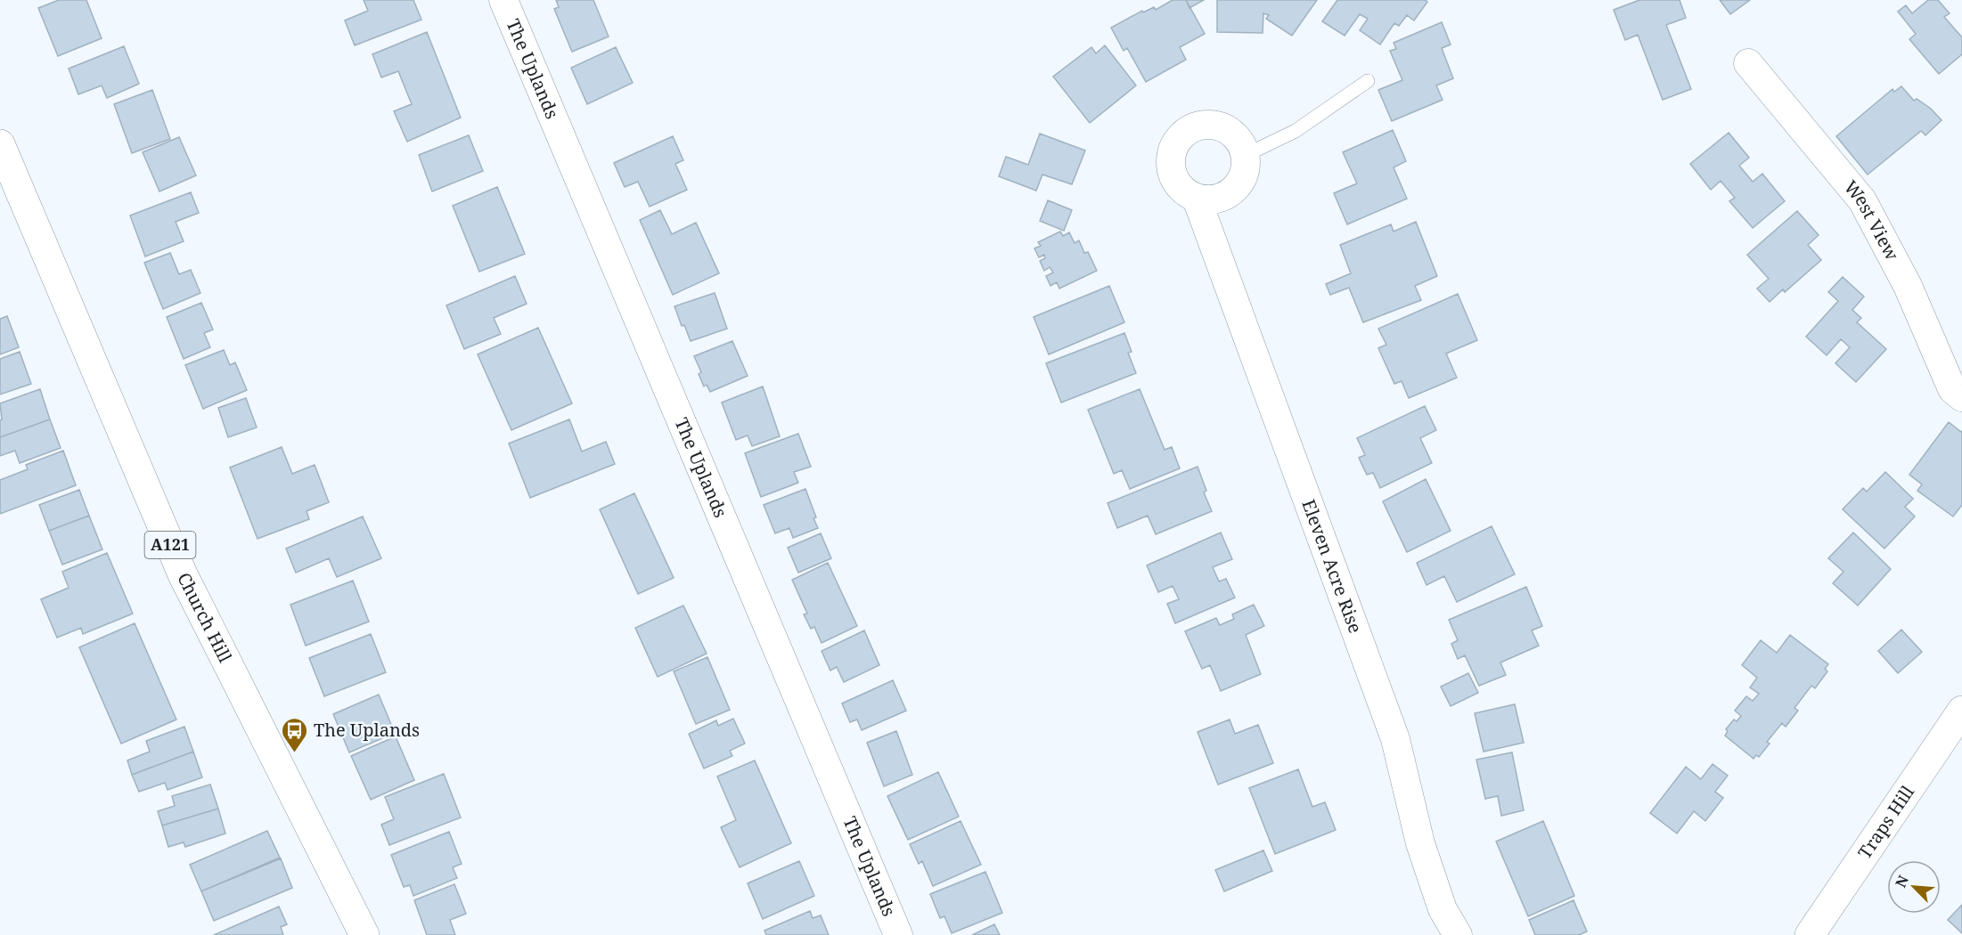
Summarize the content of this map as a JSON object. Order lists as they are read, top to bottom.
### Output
{
  "streets": {
    "main road": ["A121", "Church Hill", "Traps Hill"],
    "street": ["The Uplands", "West View", "Eleven Acre Rise"]
  },
  "places": {
    "bus stop": ["The Uplands"]
  },
  "north": "top left"
}
